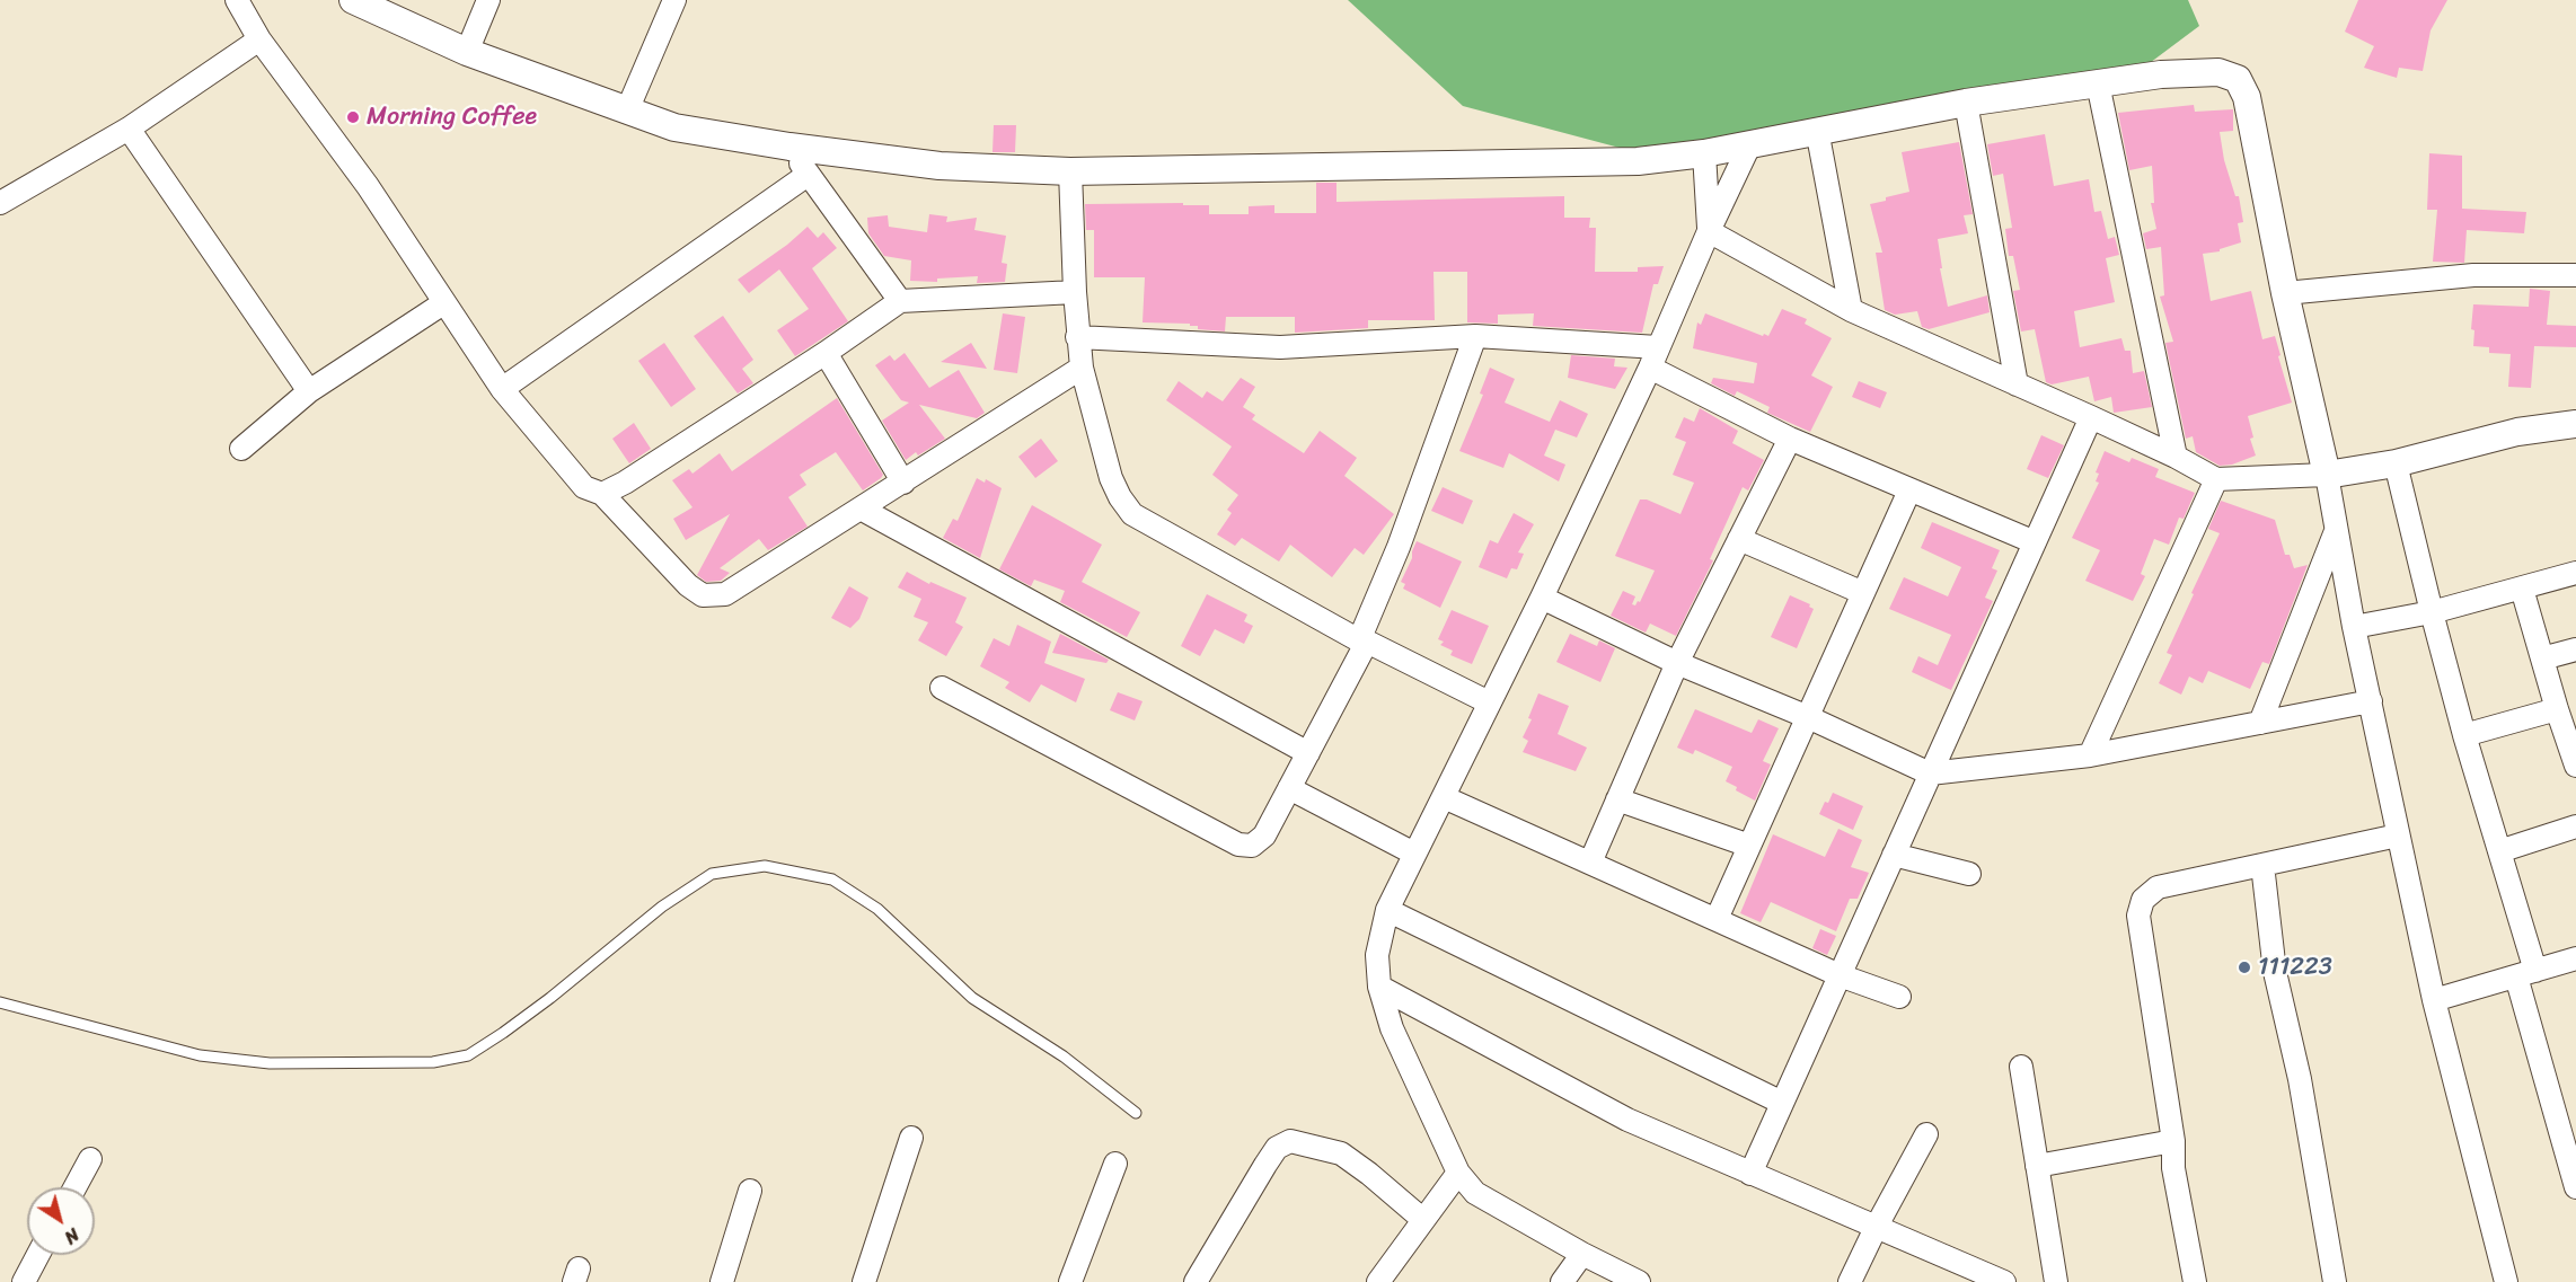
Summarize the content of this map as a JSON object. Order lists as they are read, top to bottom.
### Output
{
  "places": ["Morning Coffee", "111223"],
  "north": "bottom right"
}
